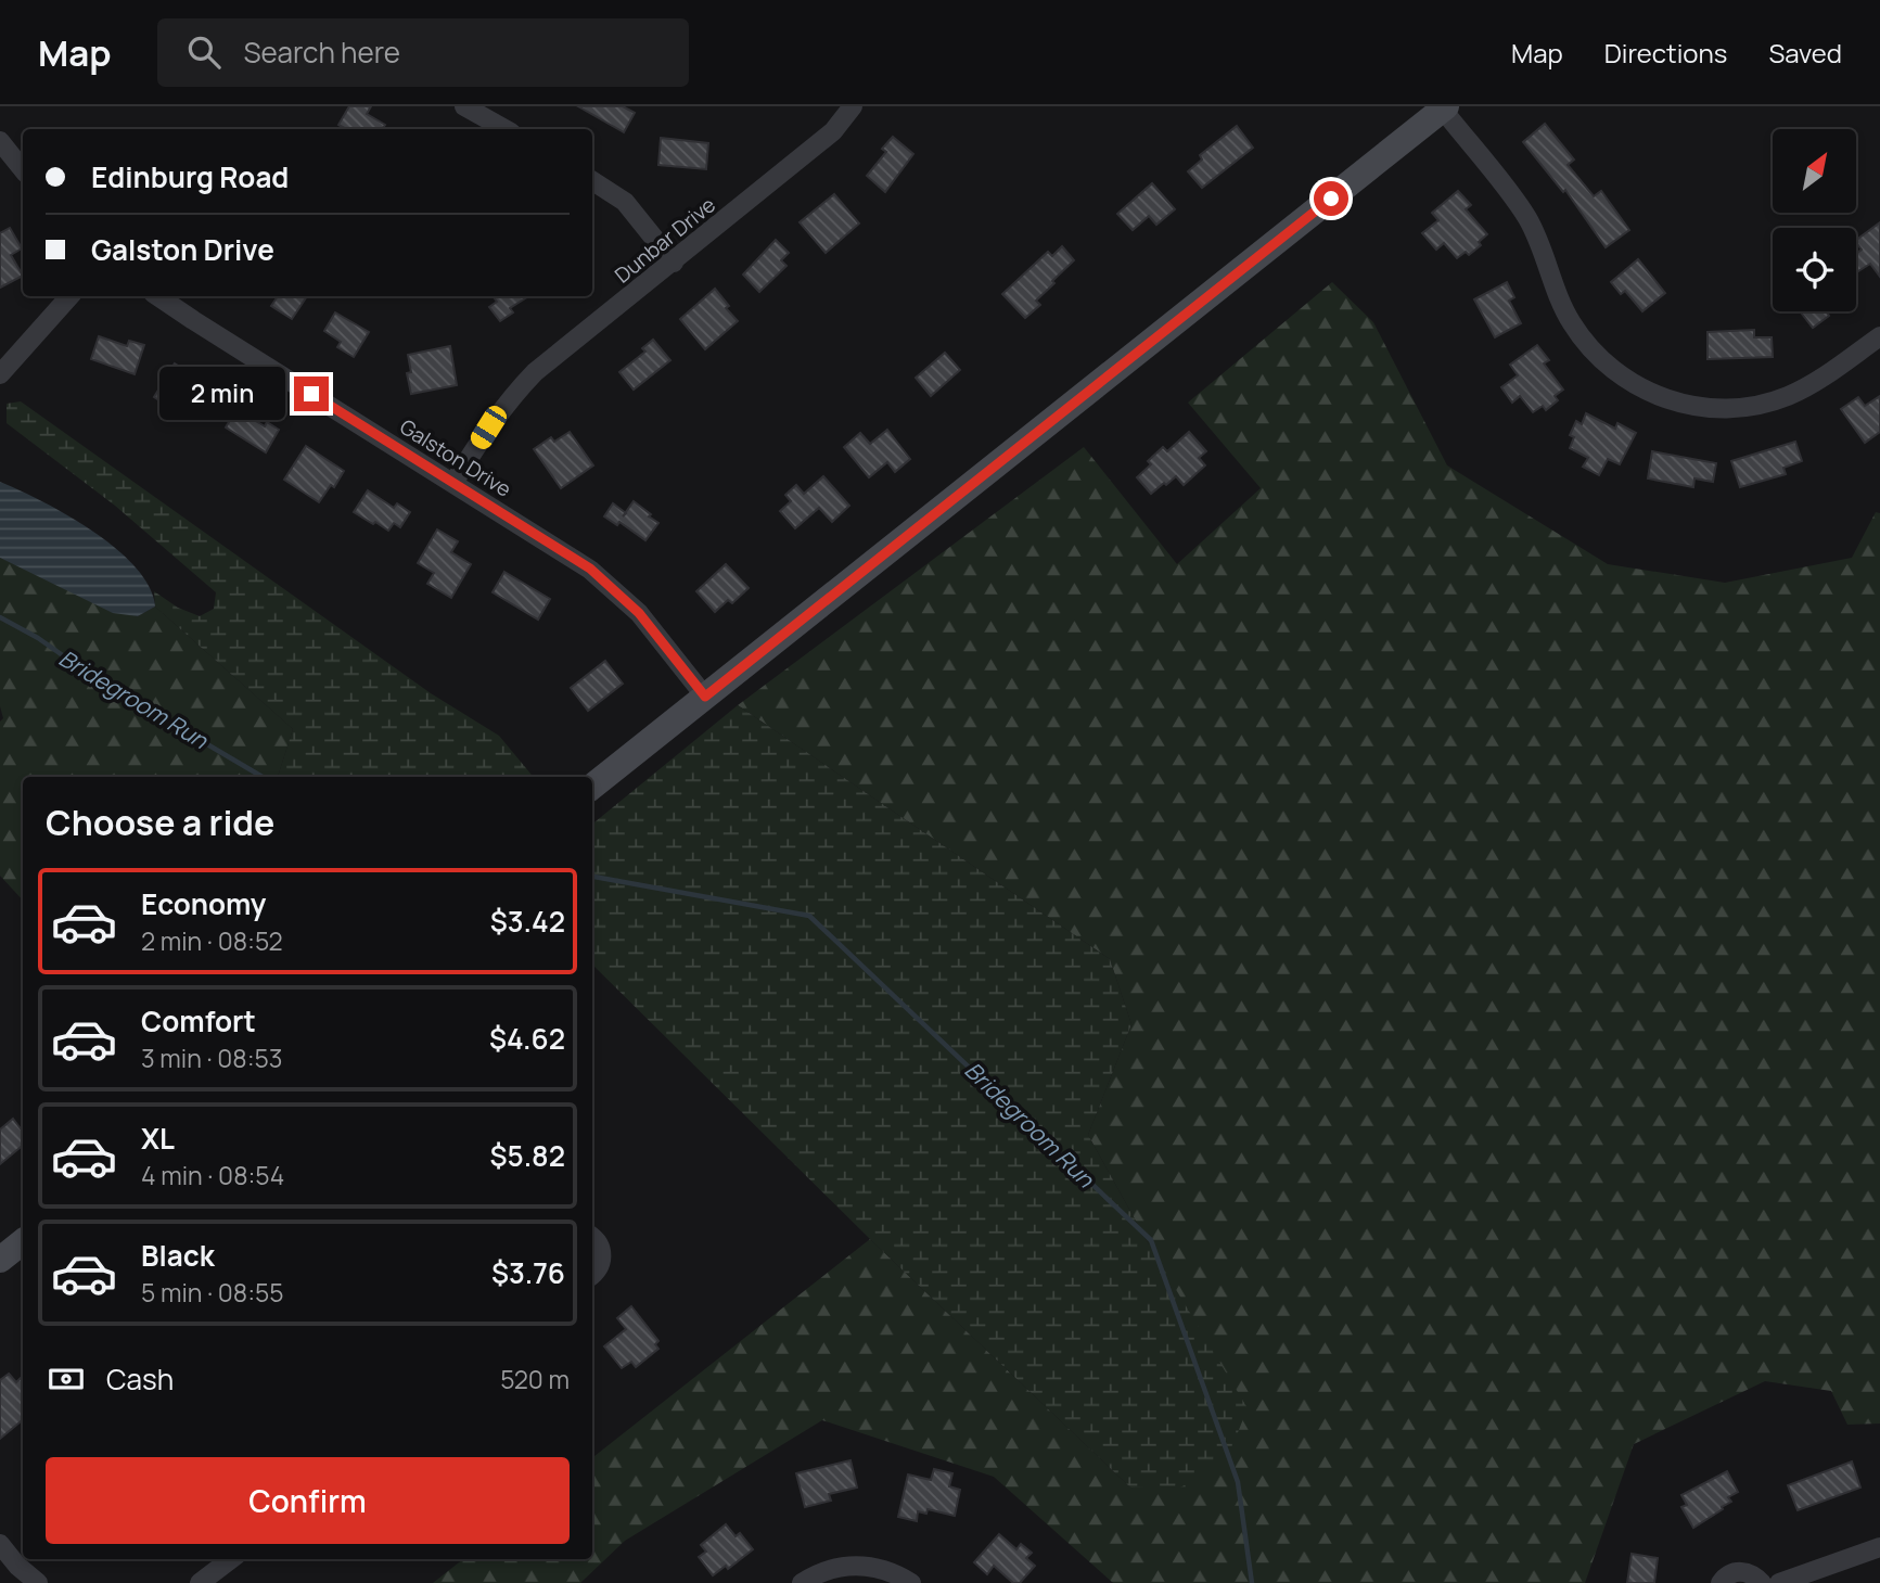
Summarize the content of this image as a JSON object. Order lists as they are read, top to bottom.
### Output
{
  "streets": {
    "street": ["Dunbar Drive", "Galston Drive"]
  },
  "crossings": [
    ["Dunbar Drive", "Galston Drive"]
  ],
  "water": ["Bridegroom Run"],
  "north": "top right",
  "page": {
    "header": "Map",
    "search": "Search here",
    "nav": ["Map", "Directions", "Saved"],
    "banner": ["Edinburg Road", "Galston Drive"],
    "bubble": "2 min",
    "heading": "Choose a ride",
    "list": [
      {
        "name": "Economy",
        "note": "2 min · 08:52",
        "value": "$3.42"
      },
      {
        "name": "Comfort",
        "note": "3 min · 08:53",
        "value": "$4.62"
      },
      {
        "name": "XL",
        "note": "4 min · 08:54",
        "value": "$5.82"
      },
      {
        "name": "Black",
        "note": "5 min · 08:55",
        "value": "$3.76"
      }
    ],
    "pay": ["Cash", "520 m"],
    "buttons": "Confirm"
  }
}
